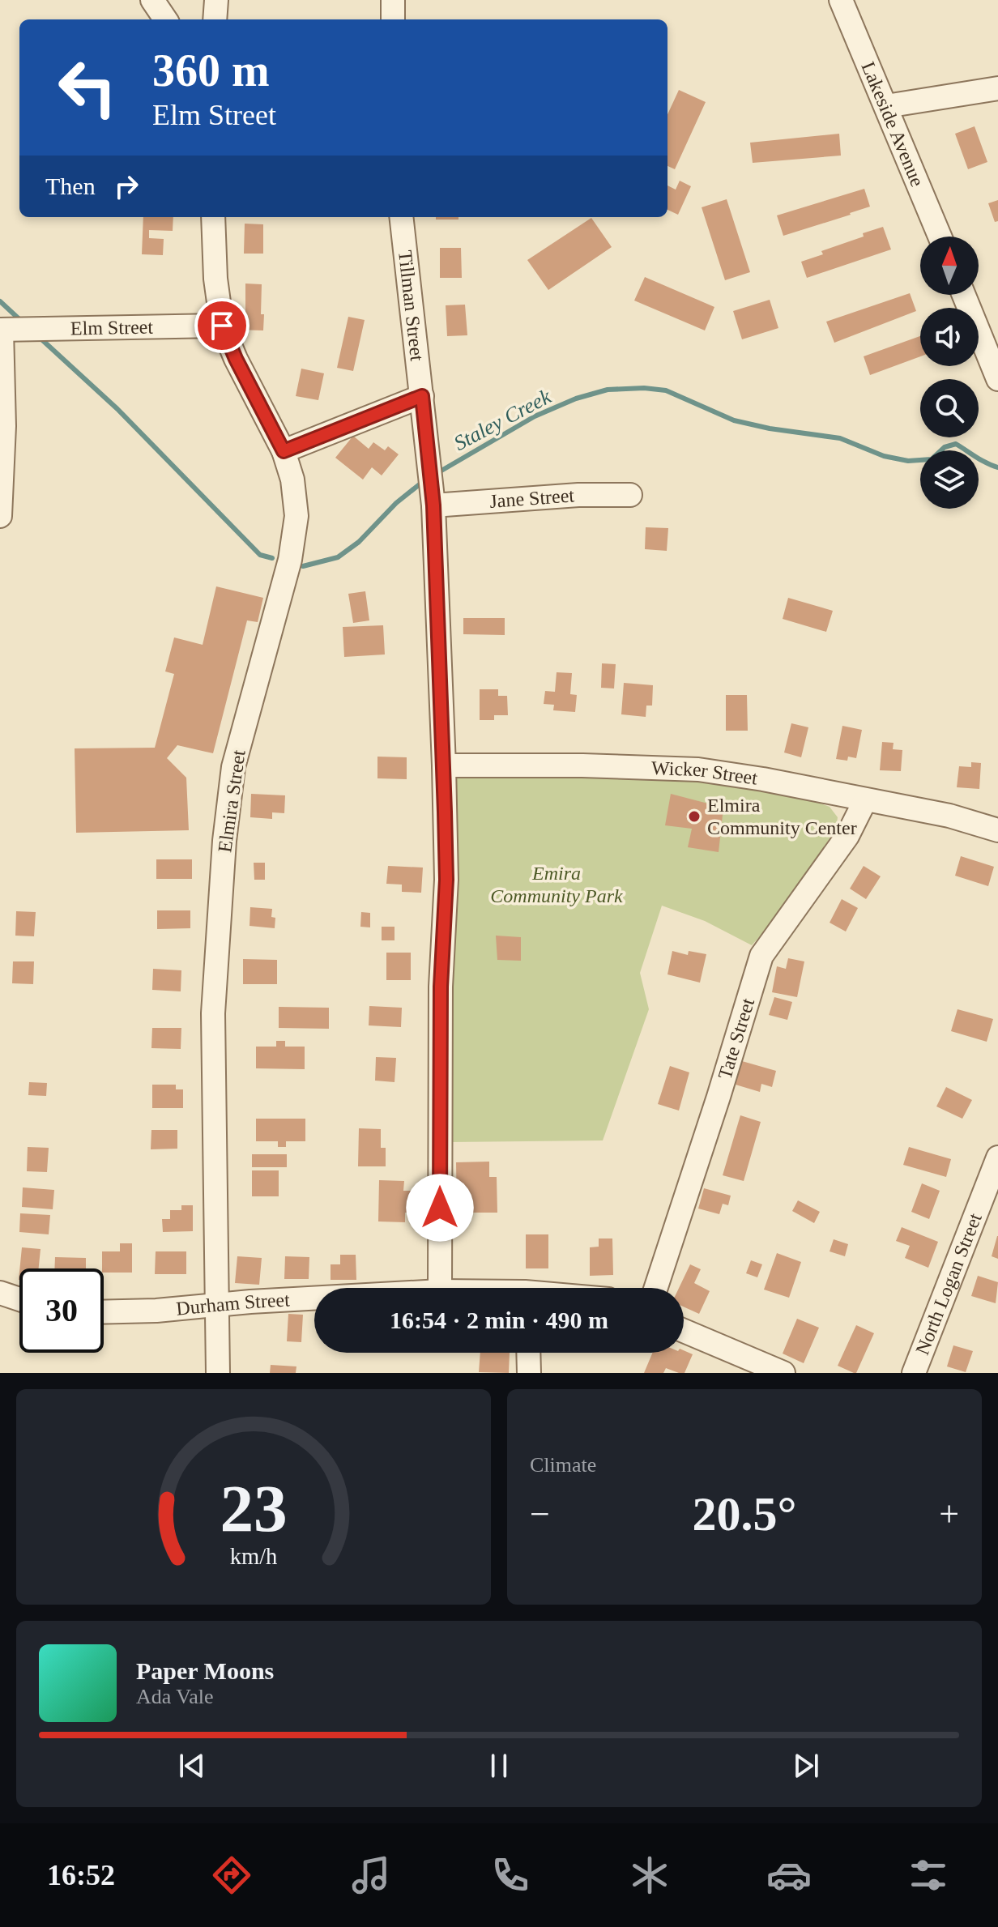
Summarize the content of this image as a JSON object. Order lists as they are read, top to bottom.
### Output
{
  "streets": {
    "street": [
      "Lakeside Avenue",
      "Tillman Street",
      "Elm Street",
      "Jane Street",
      "Wicker Street",
      "Elmira Street",
      "Tate Street",
      "North Logan Street",
      "Durham Street"
    ]
  },
  "crossings": [
    ["Tillman Street", "Jane Street"],
    ["Tillman Street", "Wicker Street"],
    ["Elm Street", "Elmira Street"],
    ["Wicker Street", "Tate Street"],
    ["Elmira Street", "Durham Street"]
  ],
  "water": ["Staley Creek"],
  "parks": ["Emira Community Park"],
  "places": ["Elmira Community Center"],
  "north": "top",
  "page": {
    "turn": ["360 m", "Elm Street"],
    "then": "Then",
    "limit": "30",
    "trip": "16:54 · 2 min · 490 m",
    "tile": "Climate",
    "heat": ["−", "20.5°", "+"],
    "song": ["Paper Moons", "Ada Vale"],
    "tabs": "16:52",
    "gauge": ["23", "km/h"]
  }
}
